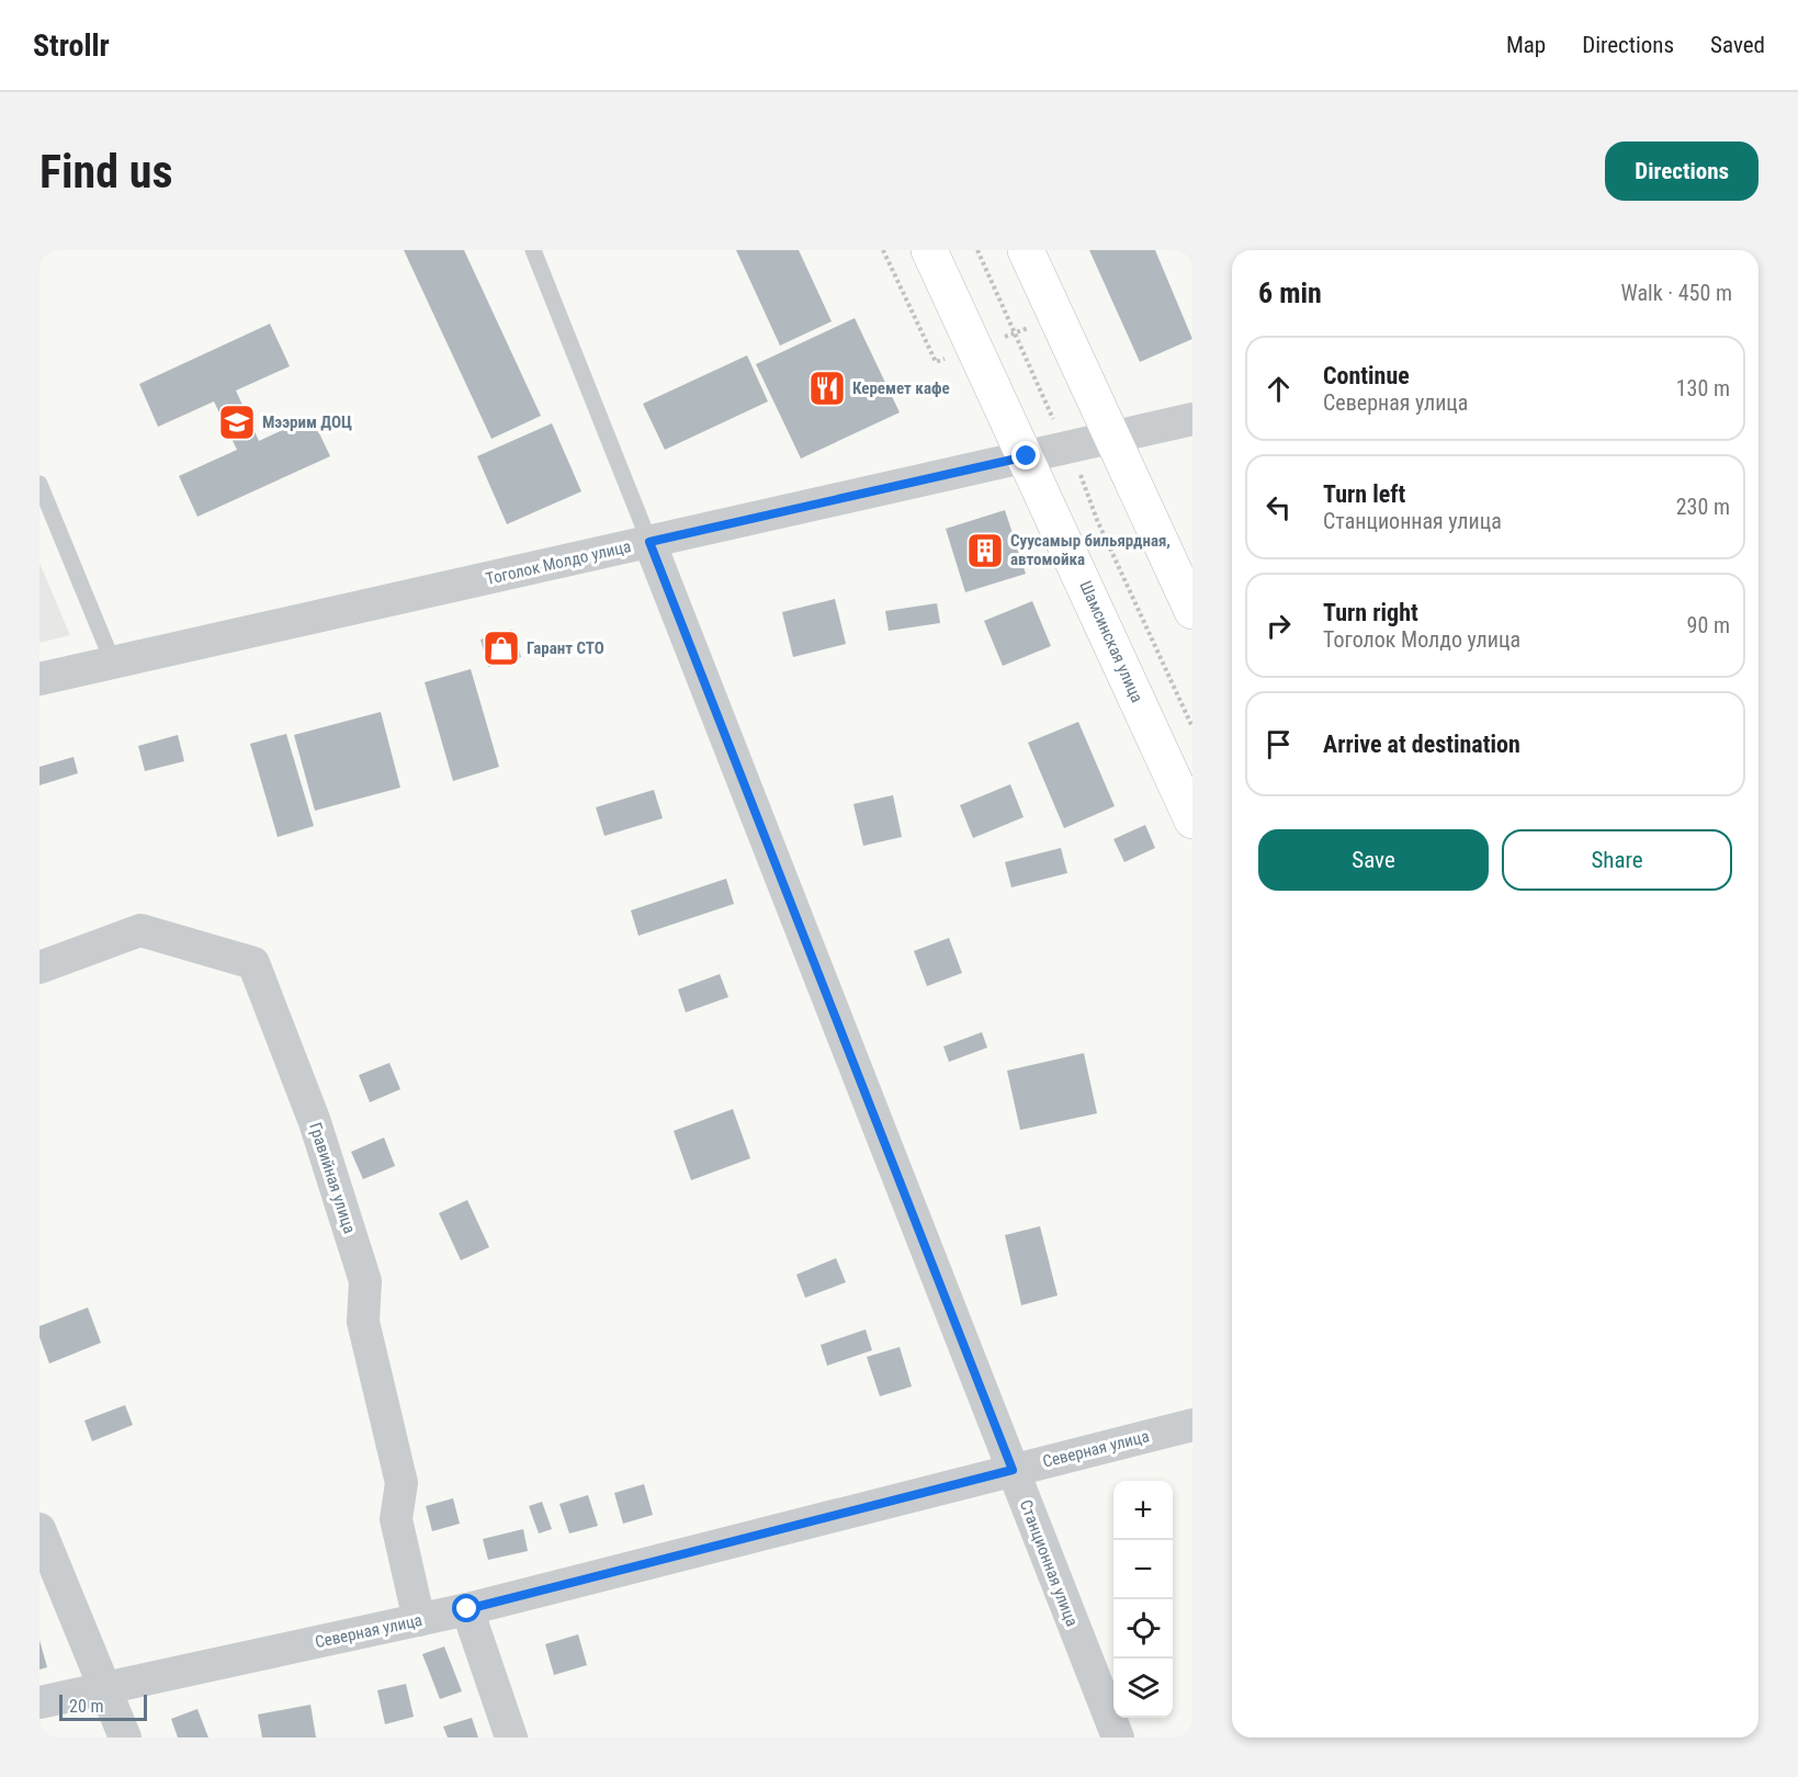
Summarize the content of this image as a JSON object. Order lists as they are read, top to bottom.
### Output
{
  "streets": {
    "main road": ["Шамсинская улица"],
    "street": [
      "Тоголок Молдо улица",
      "Гравийная улица",
      "Северная улица",
      "Станционная улица"
    ]
  },
  "crossings": [
    ["Тоголок Молдо улица", "Шамсинская улица"],
    ["Тоголок Молдо улица", "Станционная улица"],
    ["Гравийная улица", "Северная улица"],
    ["Северная улица", "Станционная улица"]
  ],
  "places": {
    "restaurant": ["Керемет кафе"],
    "school or university": ["Мээрим ДОЦ"],
    "building": ["Суусамыр бильярдная, автомойка"],
    "shop": ["Гарант СТО"]
  },
  "scale_bar": "20 m",
  "page": {
    "header": "Strollr",
    "nav": ["Map", "Directions", "Saved"],
    "buttons": [
      "Directions",
      ["Save", "Share"]
    ],
    "title": "Find us",
    "heading": ["6 min", "Walk · 450 m"],
    "list": [
      ["Continue", "Северная улица", "130 m"],
      ["Turn left", "Станционная улица", "230 m"],
      ["Turn right", "Тоголок Молдо улица", "90 m"],
      "Arrive at destination"
    ],
    "map_buttons": ["+", "−"],
    "scale": "20 m"
  }
}
